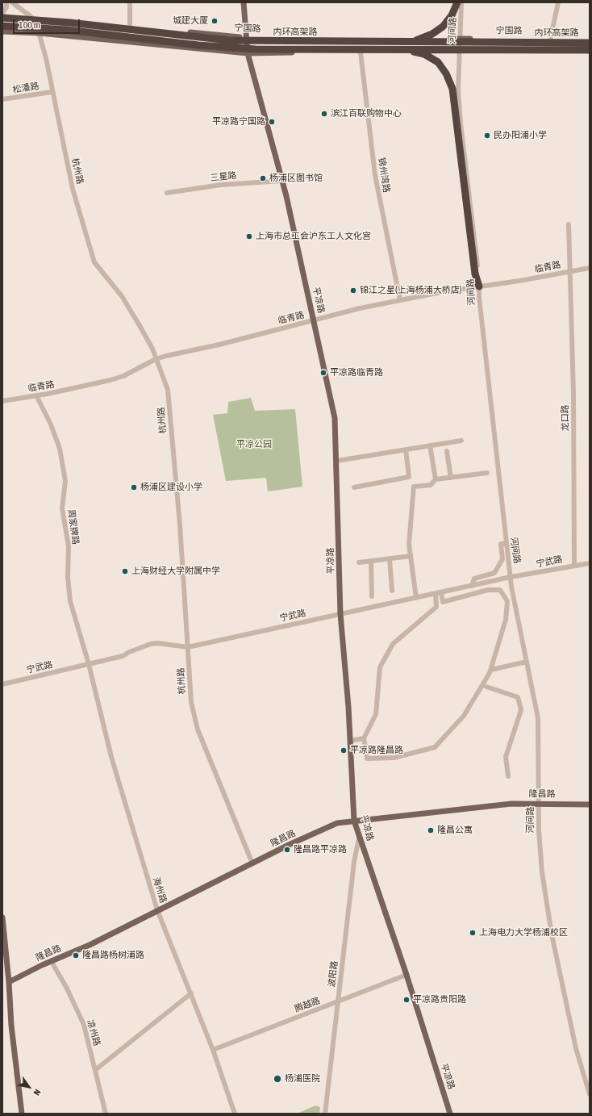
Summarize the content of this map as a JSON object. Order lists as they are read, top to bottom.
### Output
{
  "streets": {
    "highway": ["内环高架路"],
    "main road": ["宁国路", "平凉路", "隆昌路"],
    "street": [
      "河间路",
      "松潘路",
      "杭州路",
      "锦州湾路",
      "三星路",
      "临青路",
      "龙口路",
      "周家牌路",
      "宁武路",
      "海州路",
      "波阳路",
      "腾越路",
      "凉州路"
    ]
  },
  "crossings": [
    ["宁国路", "河间路"],
    ["宁国路", "内环高架路"],
    ["宁国路", "杭州路"],
    ["宁国路", "平凉路"],
    ["河间路", "临青路"],
    ["河间路", "宁武路"],
    ["河间路", "隆昌路"],
    ["松潘路", "杭州路"],
    ["杭州路", "临青路"],
    ["杭州路", "宁武路"],
    ["杭州路", "隆昌路"],
    ["锦州湾路", "临青路"],
    ["三星路", "平凉路"],
    ["临青路", "平凉路"],
    ["临青路", "龙口路"],
    ["临青路", "周家牌路"],
    ["平凉路", "宁武路"],
    ["平凉路", "隆昌路"],
    ["平凉路", "波阳路"],
    ["平凉路", "腾越路"],
    ["龙口路", "宁武路"],
    ["周家牌路", "宁武路"],
    ["周家牌路", "海州路"],
    ["宁武路", "海州路"],
    ["隆昌路", "海州路"],
    ["隆昌路", "凉州路"],
    ["海州路", "腾越路"],
    ["波阳路", "腾越路"]
  ],
  "parks": ["平凉公园"],
  "places": [
    "城建大厦",
    "滨江百联购物中心",
    "平凉路宁国路",
    "民办阳浦小学",
    "杨浦区图书馆",
    "上海市总工会沪东工人文化宫",
    "锦江之星(上海杨浦大桥店)",
    "平凉路临青路",
    "杨浦区建设小学",
    "上海财经大学附属中学",
    "平凉路隆昌路",
    "隆昌公寓",
    "隆昌路平凉路",
    "上海电力大学杨浦校区",
    "隆昌路杨树浦路",
    "平凉路贵阳路",
    "杨浦医院"
  ],
  "scale_bar": "100 m",
  "north": "bottom right"
}
